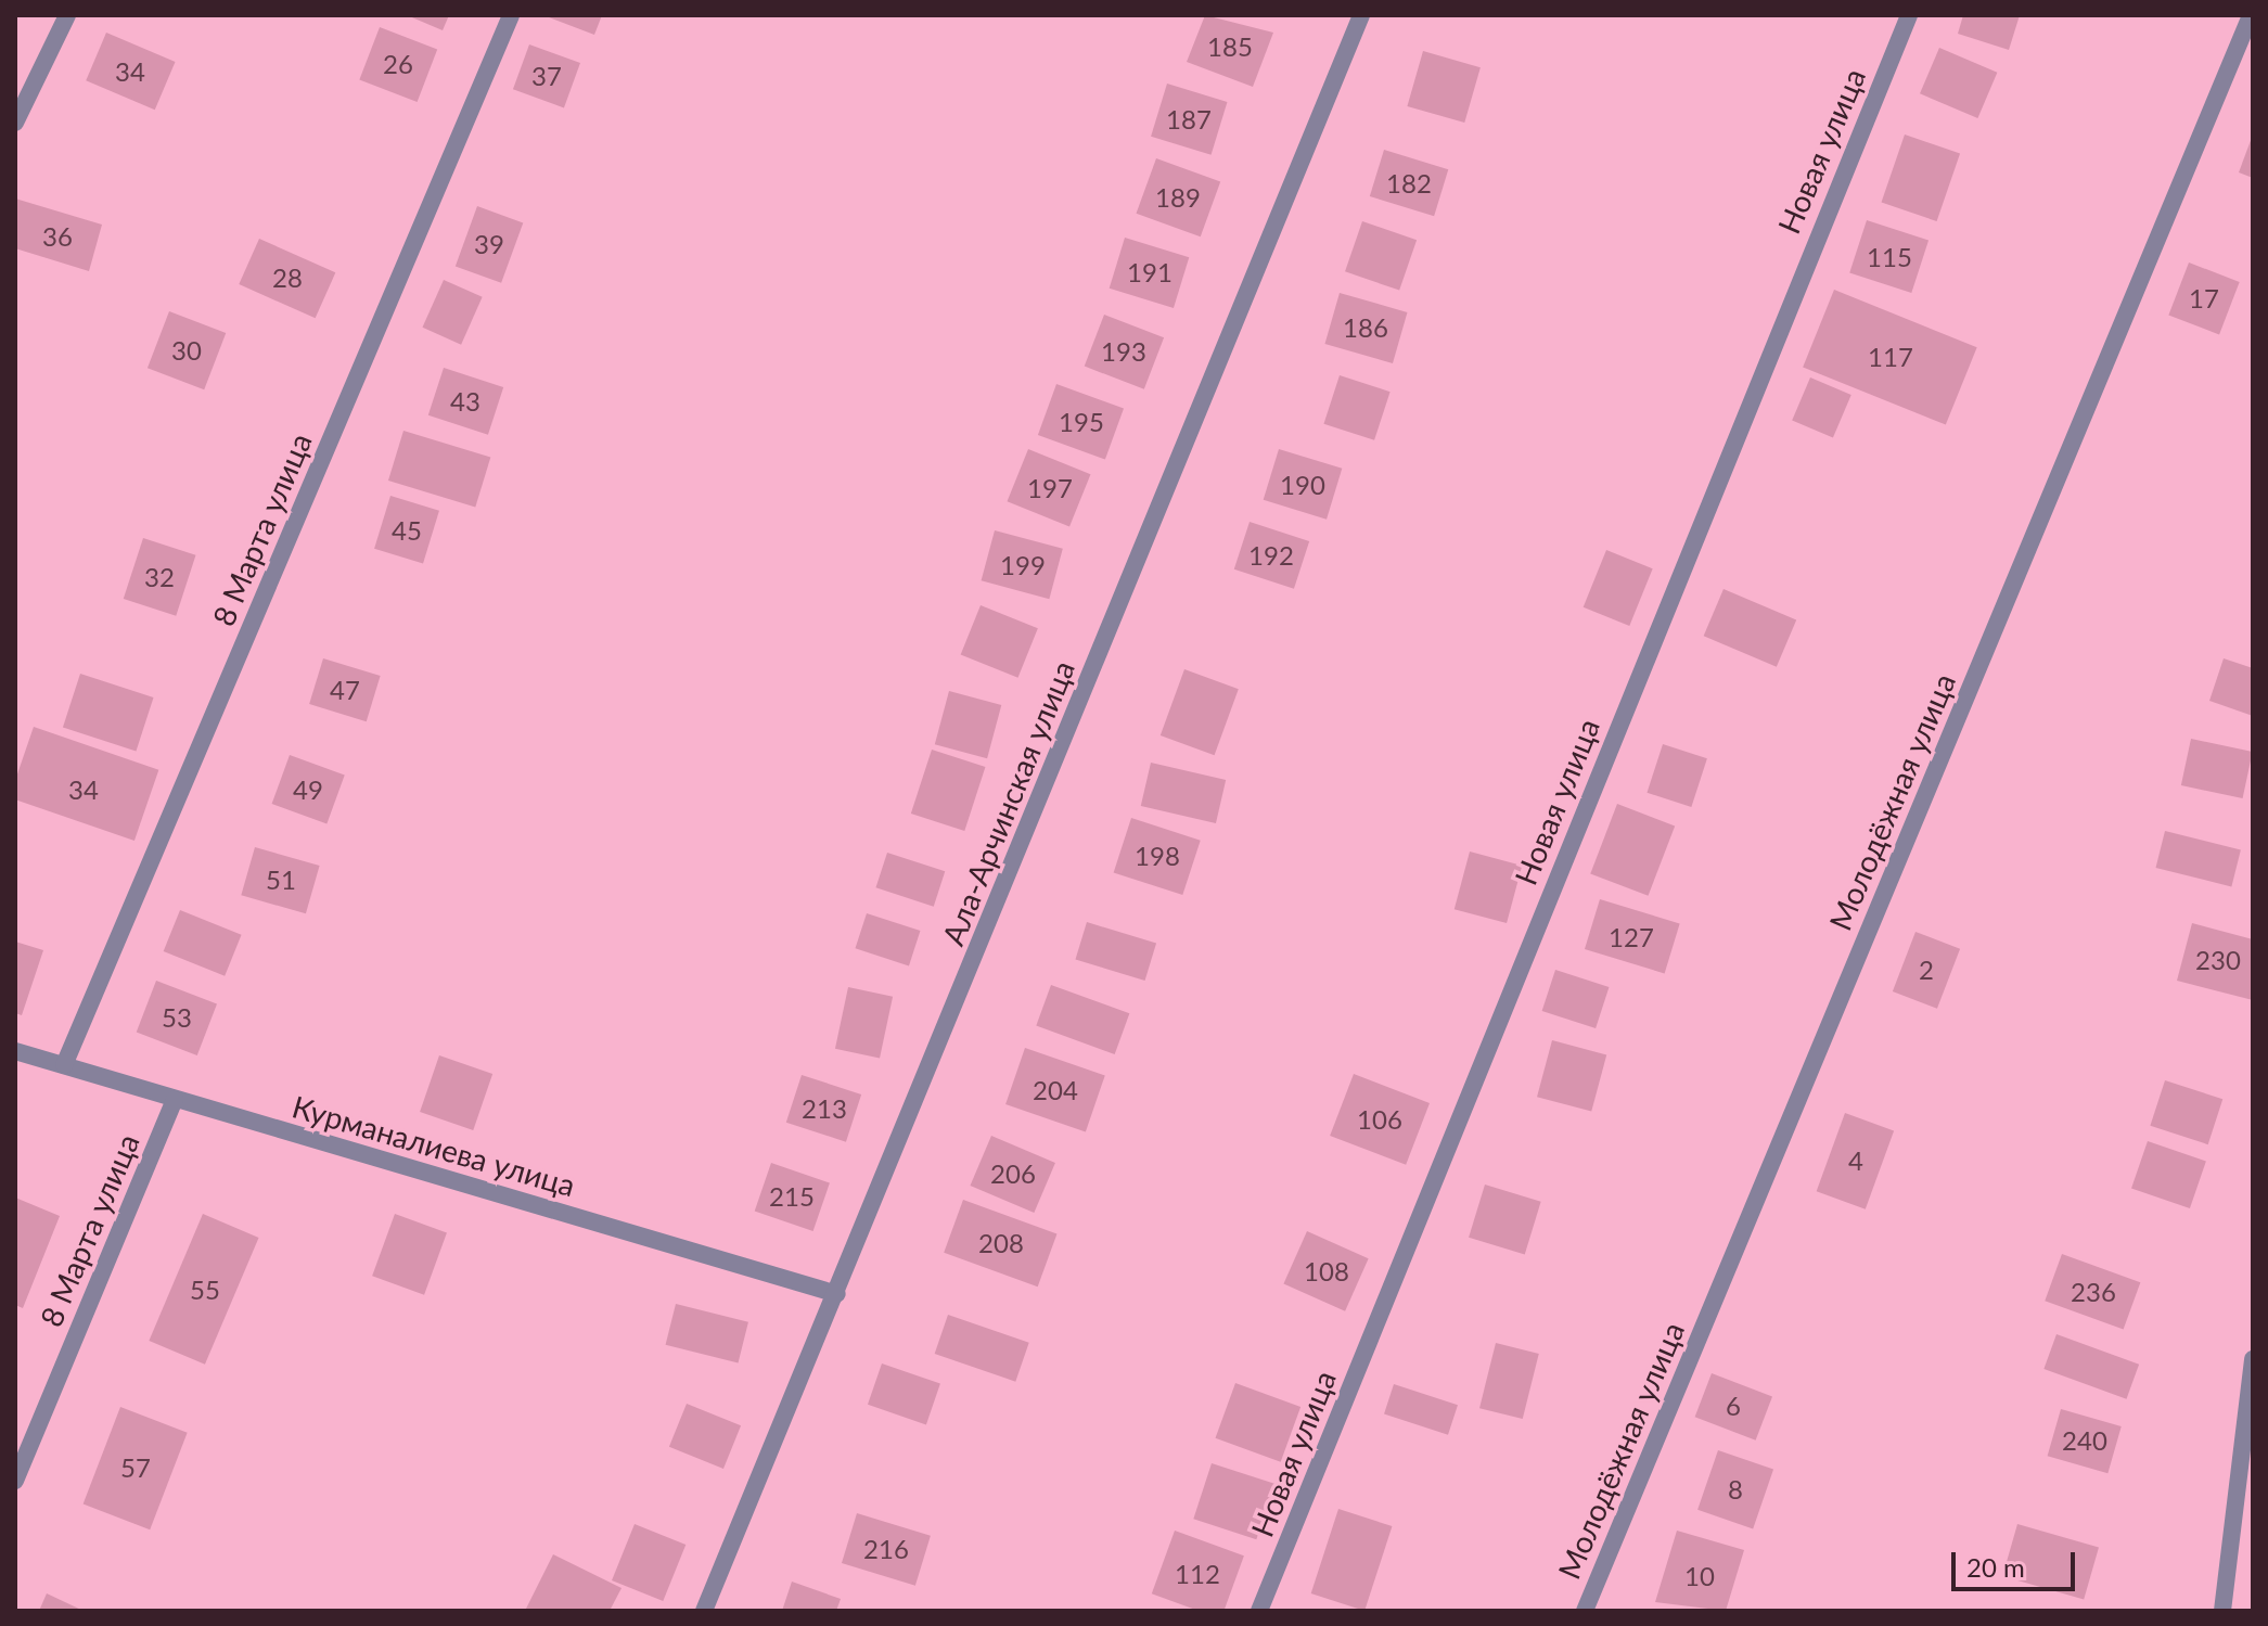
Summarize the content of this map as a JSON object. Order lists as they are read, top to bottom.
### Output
{
  "streets": {
    "street": [
      "Новая улица",
      "8 Марта улица",
      "Молодёжная улица",
      "Ала-Арчинская улица",
      "Курманалиева улица"
    ]
  },
  "crossings": [
    ["8 Марта улица", "Курманалиева улица"],
    ["Ала-Арчинская улица", "Курманалиева улица"]
  ],
  "house_numbers": [
    "185",
    "26",
    "34",
    "37",
    "187",
    "182",
    "189",
    "36",
    "39",
    "115",
    "191",
    "28",
    "17",
    "186",
    "30",
    "193",
    "117",
    "43",
    "195",
    "190",
    "197",
    "45",
    "192",
    "199",
    "32",
    "47",
    "34",
    "49",
    "198",
    "51",
    "127",
    "230",
    "2",
    "53",
    "204",
    "213",
    "106",
    "4",
    "206",
    "215",
    "208",
    "108",
    "55",
    "236",
    "6",
    "240",
    "57",
    "8",
    "216",
    "112",
    "10"
  ],
  "scale_bar": "20 m"
}
